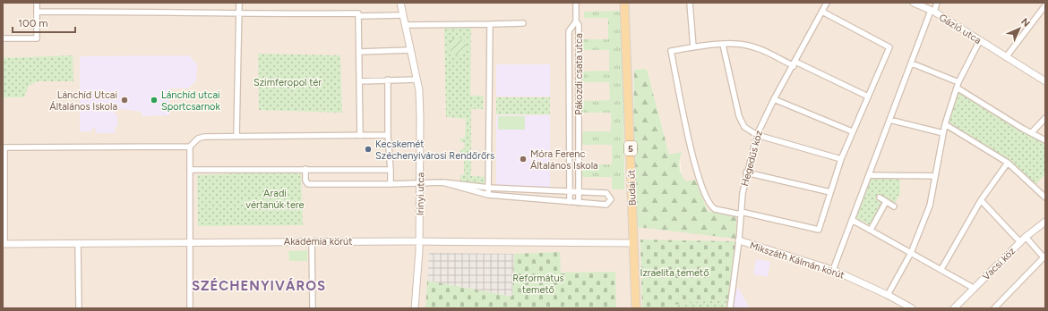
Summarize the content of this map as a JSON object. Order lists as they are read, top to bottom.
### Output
{
  "streets": {
    "main road": ["5", "Budai út"],
    "street": [
      "Gázló utca",
      "Pákozdi csata utca",
      "Hegedűs köz",
      "Irinyi utca",
      "Akadémia körút",
      "Mikszáth Kálmán körút",
      "Vacsi köz"
    ]
  },
  "crossings": [
    ["Hegedűs köz", "Mikszáth Kálmán körút"],
    ["Budai út", "Akadémia körút"],
    ["Irinyi utca", "Akadémia körút"]
  ],
  "districts": ["SZÉCHENYIVÁROS"],
  "parks": [
    "Szimferopol tér",
    "Aradi vértanúk tere",
    "Izraelita temető",
    "Református temető"
  ],
  "places": [
    "Lánchíd Utcai Általános Iskola",
    "Lánchíd utcai Sportcsarnok",
    "Kecskemét Széchenyivárosi Rendőrőrs",
    "Móra Ferenc Általános Iskola"
  ],
  "scale_bar": "100 m",
  "north": "top right"
}
